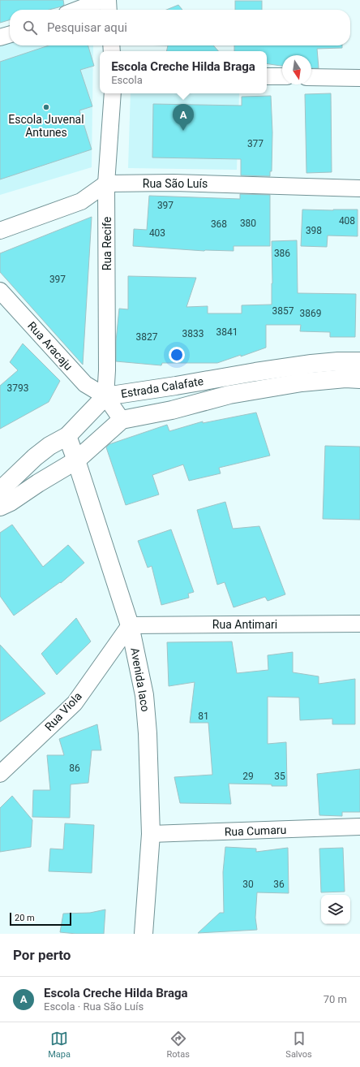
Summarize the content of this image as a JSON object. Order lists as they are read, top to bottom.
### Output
{
  "streets": {
    "street": [
      "Rua São Luís",
      "Rua Recife",
      "Rua Aracaju",
      "Estrada Calafate",
      "Rua Antimari",
      "Avenida Iaco",
      "Rua Viola",
      "Rua Cumaru"
    ]
  },
  "crossings": [
    ["Rua São Luís", "Rua Recife"],
    ["Rua Recife", "Rua Aracaju"],
    ["Rua Recife", "Estrada Calafate"],
    ["Rua Aracaju", "Estrada Calafate"],
    ["Estrada Calafate", "Avenida Iaco"],
    ["Rua Antimari", "Avenida Iaco"],
    ["Rua Antimari", "Rua Viola"],
    ["Avenida Iaco", "Rua Viola"],
    ["Avenida Iaco", "Rua Cumaru"]
  ],
  "places": ["Escola Juvenal Antunes"],
  "house_numbers": [
    "377",
    "397",
    "408",
    "380",
    "368",
    "398",
    "403",
    "386",
    "397",
    "3857",
    "3869",
    "3841",
    "3833",
    "3827",
    "3793",
    "81",
    "86",
    "29",
    "35",
    "30",
    "36"
  ],
  "scale_bar": "20 m",
  "north": "bottom",
  "page": {
    "search": "Pesquisar aqui",
    "popup": ["Escola Creche Hilda Braga", "Escola"],
    "pins": "A",
    "scale": "20 m",
    "heading": "Por perto",
    "list": [
      {
        "mark": "A",
        "name": "Escola Creche Hilda Braga",
        "note": "Escola · Rua São Luís",
        "value": "70 m"
      }
    ],
    "nav": ["Mapa", "Rotas", "Salvos"]
  }
}
